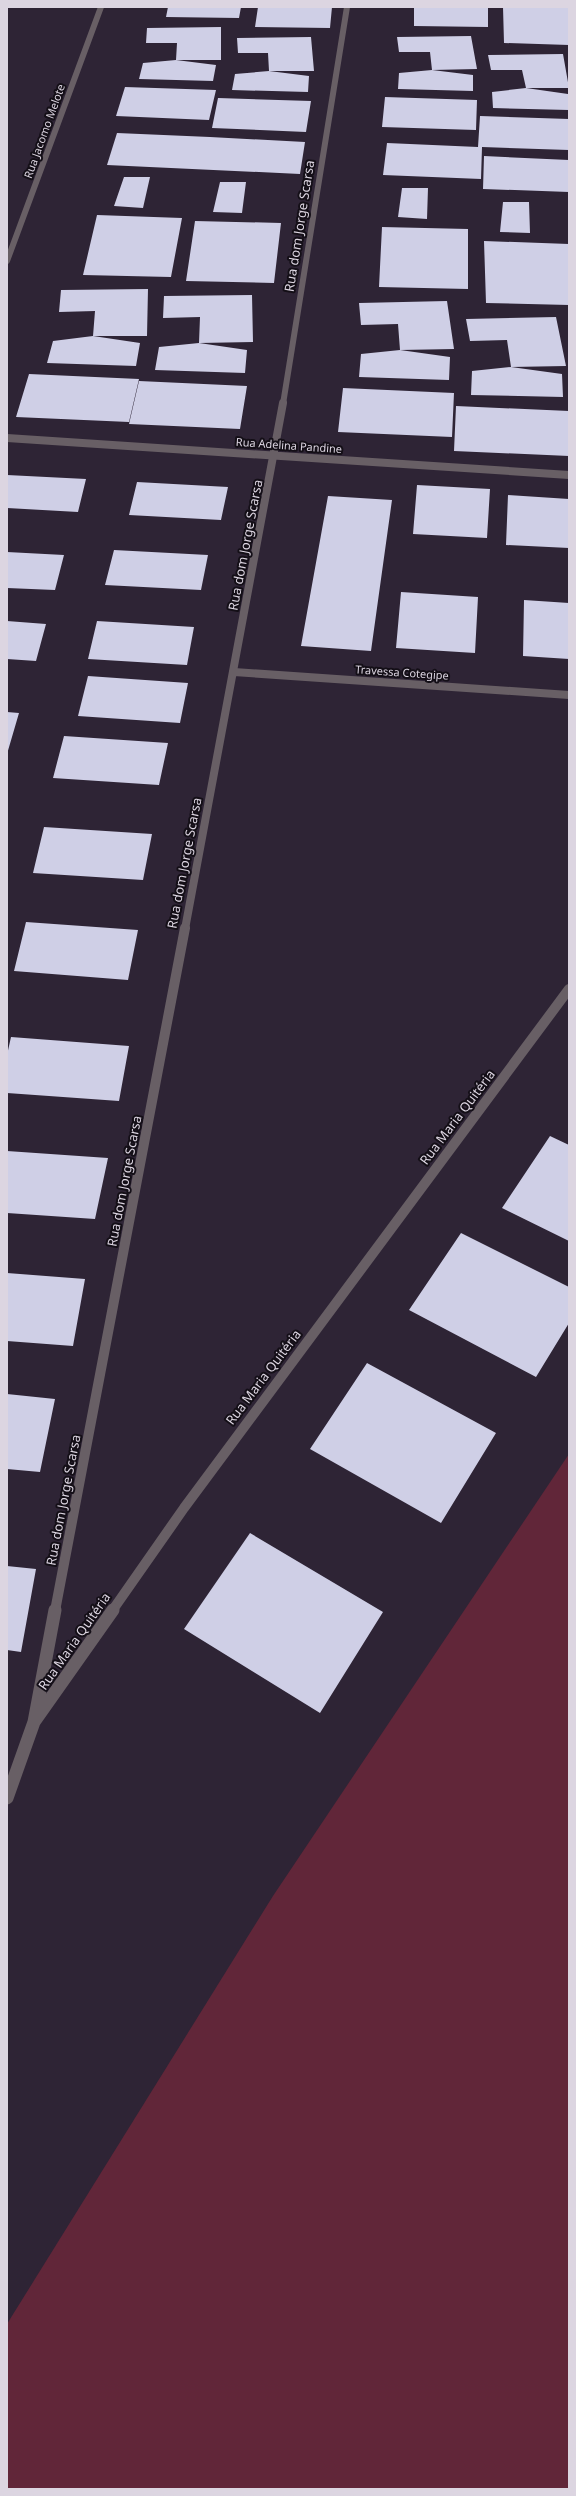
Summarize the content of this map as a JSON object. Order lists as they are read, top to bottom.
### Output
{
  "streets": {
    "street": [
      "Rua Jacomo Melote",
      "Rua dom Jorge Scarsa",
      "Rua Adelina Pandine",
      "Travessa Cotegipe",
      "Rua Maria Quitéria"
    ]
  },
  "crossings": [
    ["Rua dom Jorge Scarsa", "Rua Adelina Pandine"],
    ["Rua dom Jorge Scarsa", "Travessa Cotegipe"],
    ["Rua dom Jorge Scarsa", "Rua Maria Quitéria"]
  ]
}
